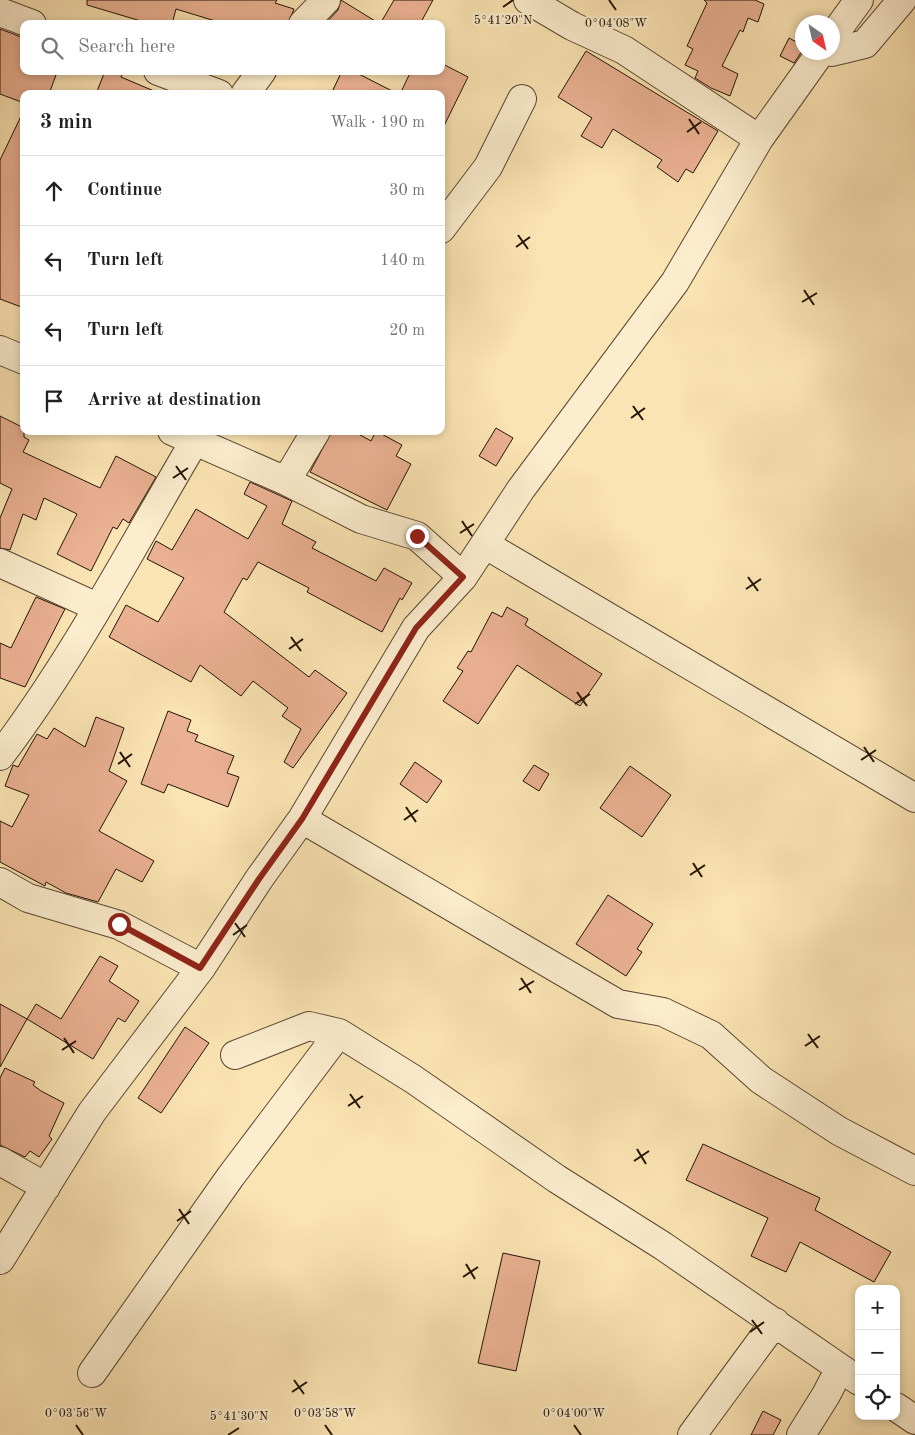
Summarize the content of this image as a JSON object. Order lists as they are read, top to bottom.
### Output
{
  "north": "bottom right",
  "page": {
    "search": "Search here",
    "heading": ["3 min", "Walk · 190 m"],
    "list": [
      ["Continue", "30 m"],
      ["Turn left", "140 m"],
      ["Turn left", "20 m"],
      "Arrive at destination"
    ],
    "map_buttons": ["+", "−"]
  },
  "coordinates": [
    "5°41'20\"N",
    "0°04'08\"W",
    "0°03'56\"W",
    "0°03'58\"W",
    "0°04'00\"W",
    "5°41'30\"N"
  ]
}
